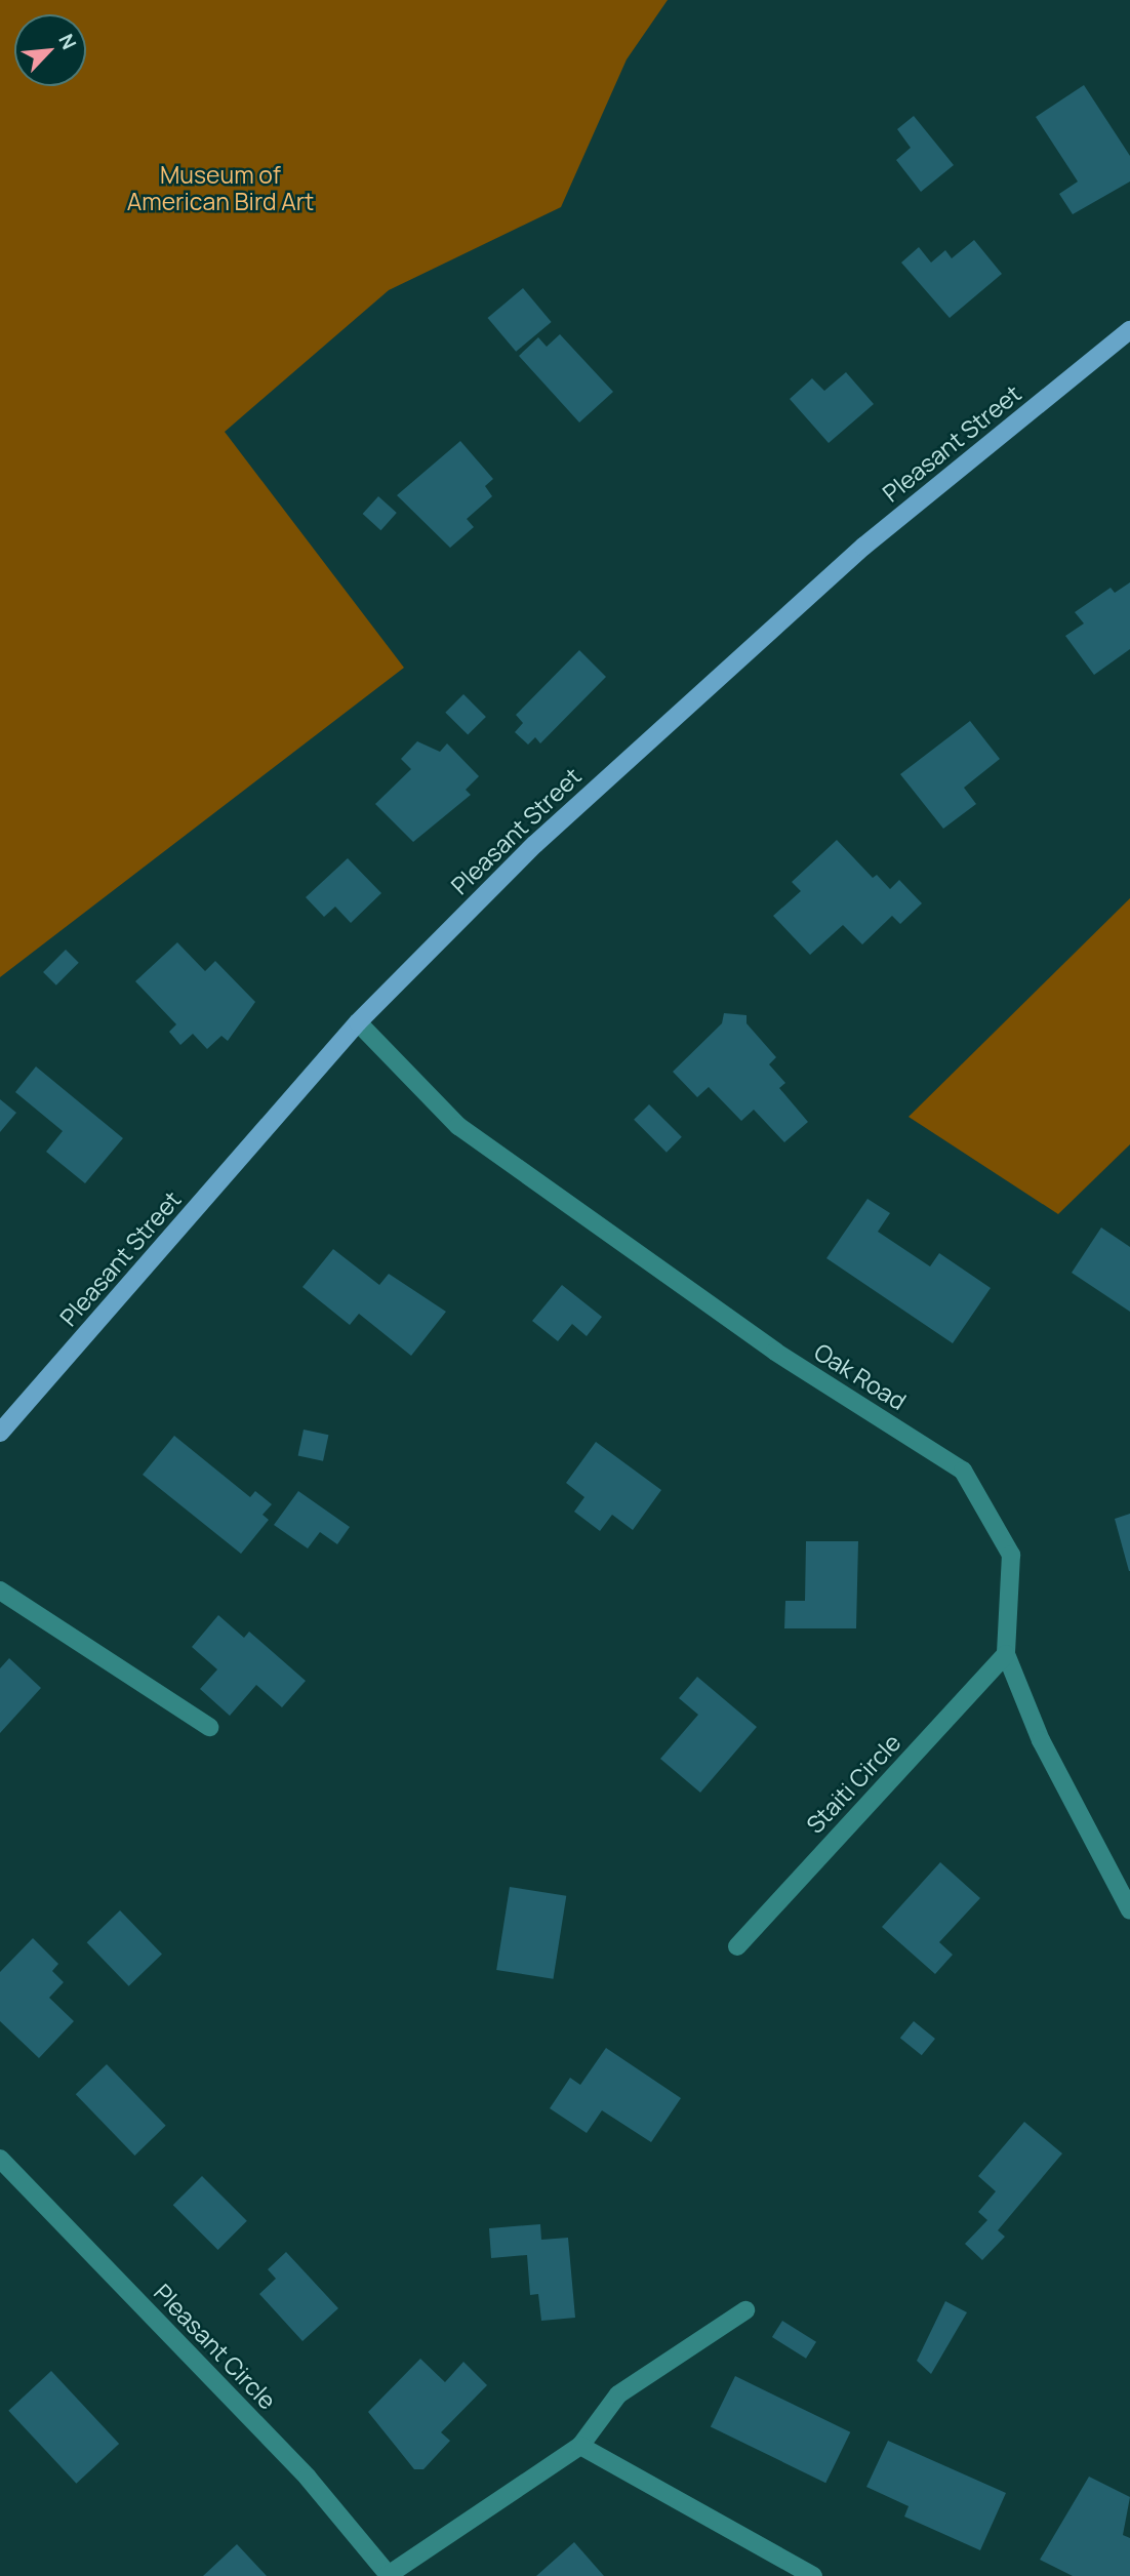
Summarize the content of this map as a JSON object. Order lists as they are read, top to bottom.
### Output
{
  "streets": {
    "main road": ["Pleasant Street"],
    "street": ["Oak Road", "Staiti Circle", "Pleasant Circle"]
  },
  "crossings": [
    ["Pleasant Street", "Oak Road"],
    ["Oak Road", "Staiti Circle"]
  ],
  "parks": ["Museum of American Bird Art"],
  "north": "top right"
}
